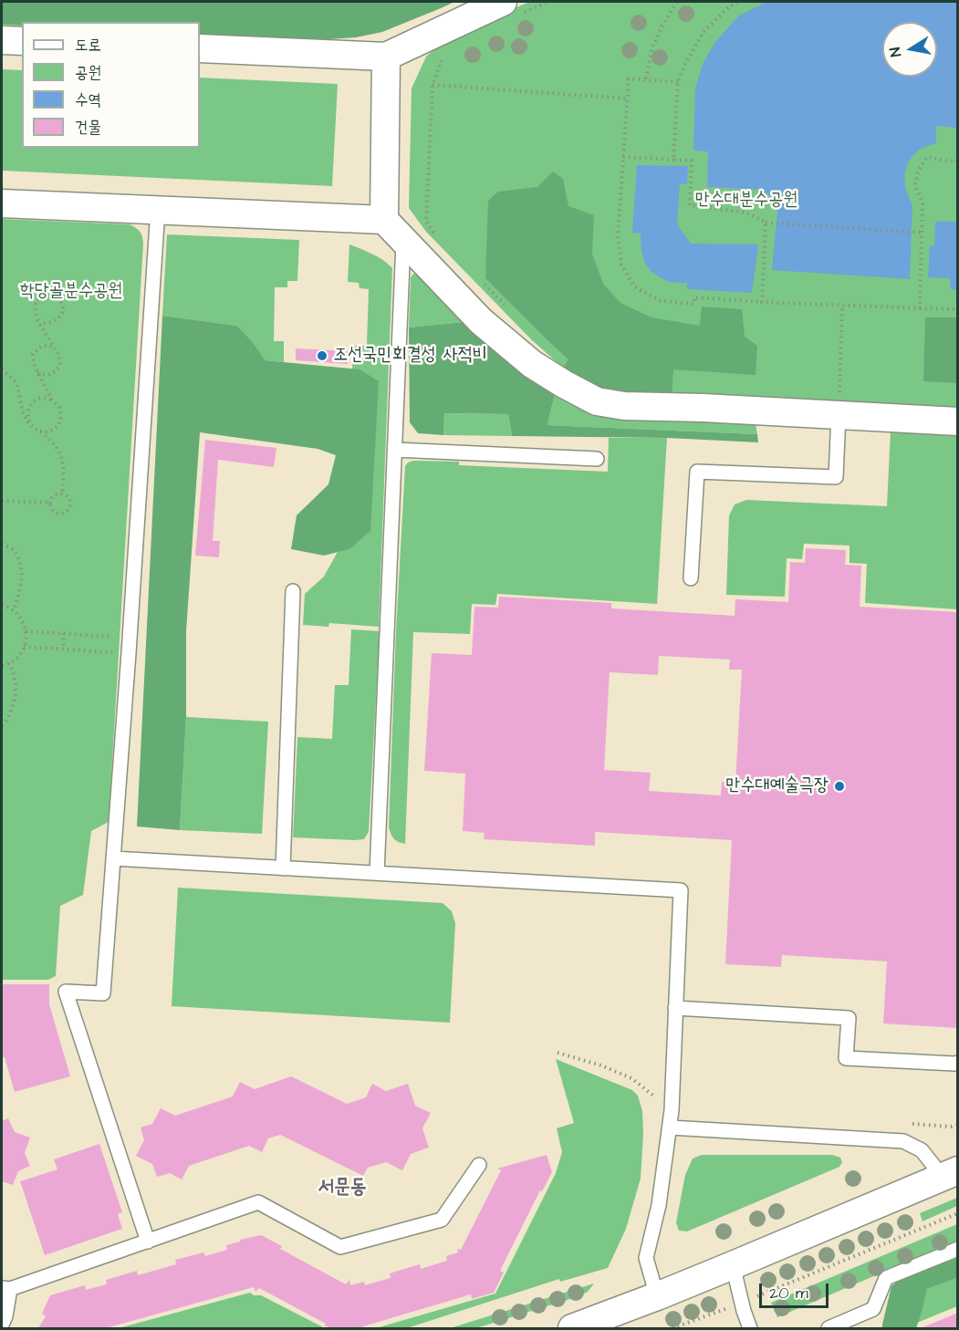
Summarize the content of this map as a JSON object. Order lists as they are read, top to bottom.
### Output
{
  "districts": ["서문동"],
  "parks": ["만수대분수공원", "학당골분수공원"],
  "places": ["조선국민회결성 사적비", "만수대예술극장"],
  "legend": [
    "도로",
    "공원",
    "수역",
    "건물"
  ],
  "scale_bar": "20 m",
  "north": "left"
}
